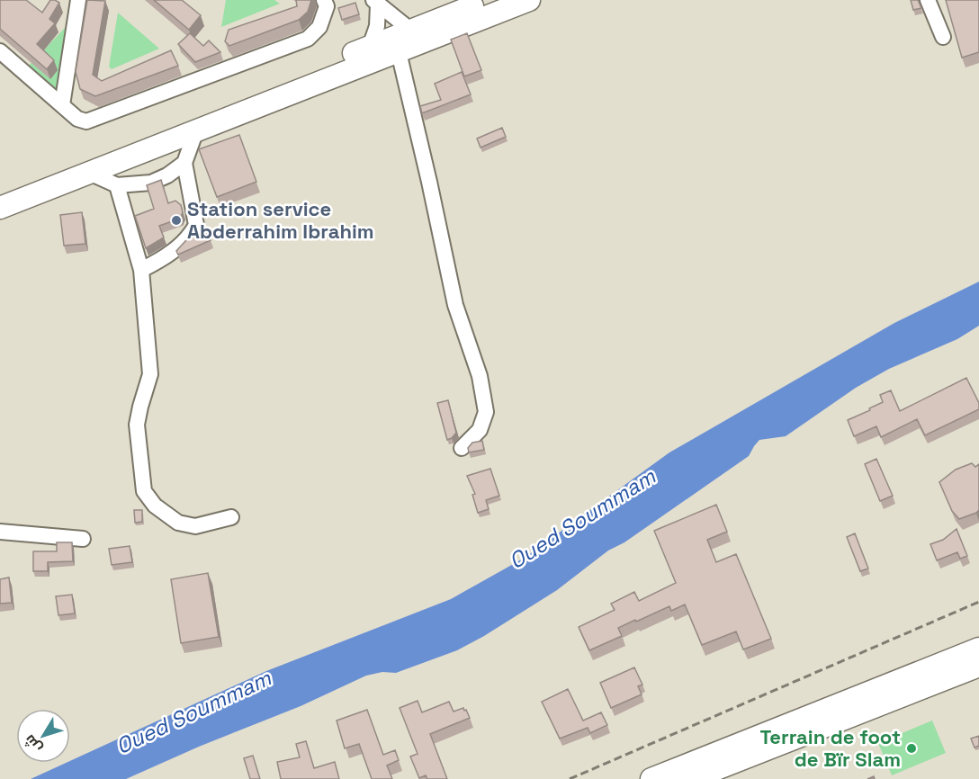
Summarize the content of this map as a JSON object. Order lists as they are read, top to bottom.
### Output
{
  "water": ["Oued Soummam"],
  "places": ["Station service Abderrahim Ibrahim", "Terrain de foot de Bïr Slam"],
  "north": "bottom left"
}
